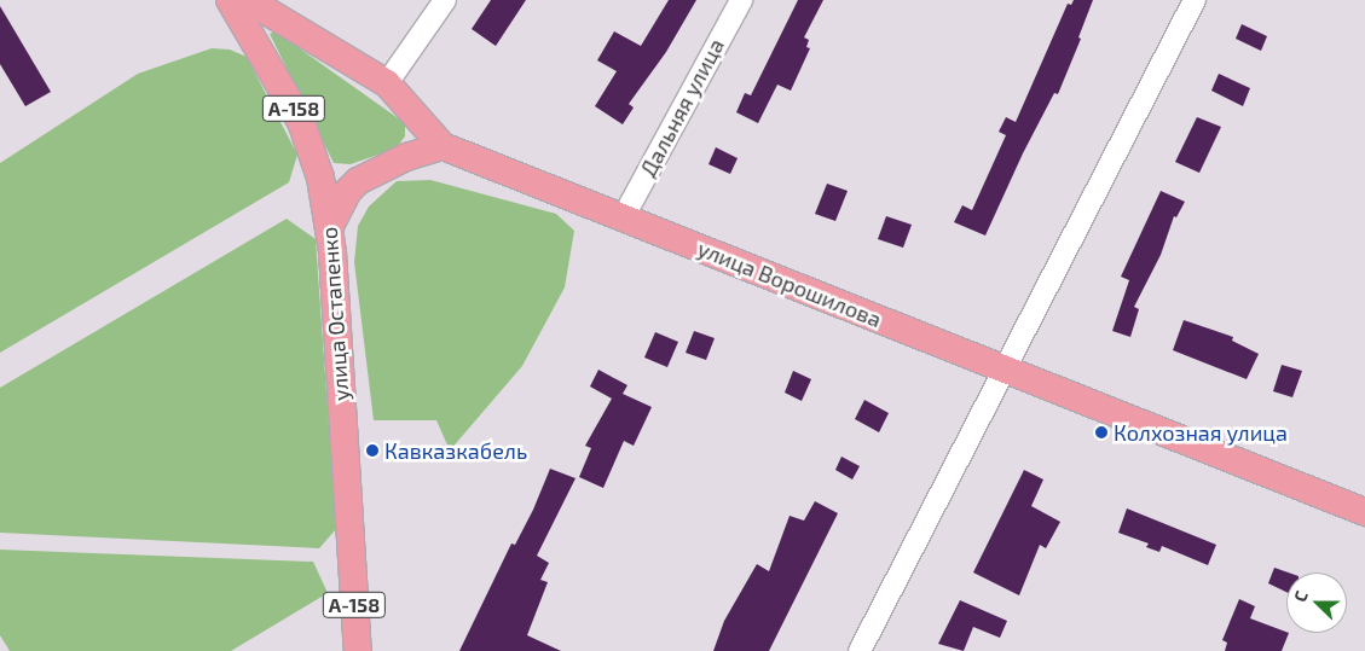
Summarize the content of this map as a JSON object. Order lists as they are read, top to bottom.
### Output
{
  "streets": {
    "main road": ["А-158", "улица Ворошилова", "улица Остапенко"],
    "street": ["Дальняя улица"]
  },
  "crossings": [
    ["Дальняя улица", "улица Ворошилова"]
  ],
  "places": ["Колхозная улица", "Кавказкабель"],
  "north": "left"
}
